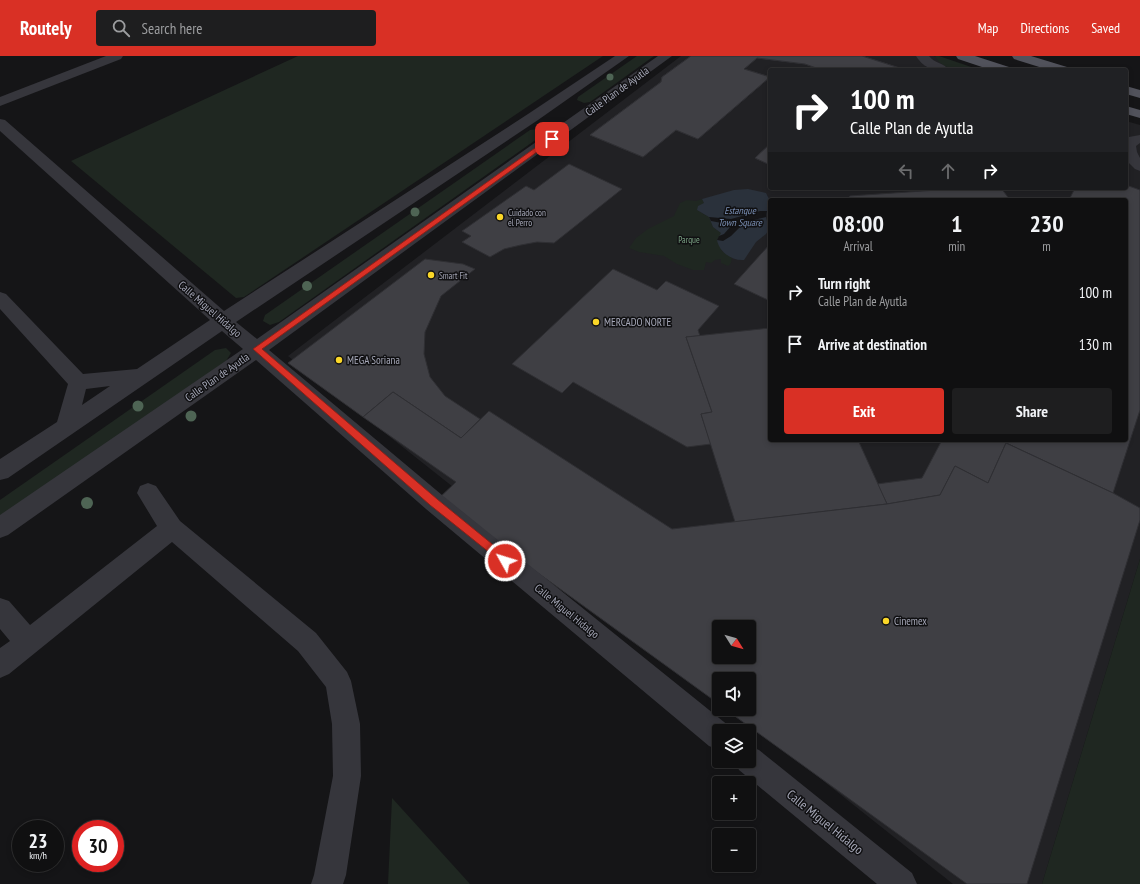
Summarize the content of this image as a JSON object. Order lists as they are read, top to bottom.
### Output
{
  "streets": {
    "street": ["Calle Plan de Ayutla", "Calle Miguel Hidalgo"]
  },
  "crossings": [
    ["Calle Plan de Ayutla", "Calle Miguel Hidalgo"]
  ],
  "water": ["Estanque Town Square"],
  "parks": ["Parque"],
  "places": [
    "Cuidado con el Perro",
    "Smart Fit",
    "MERCADO NORTE",
    "MEGA Soriana",
    "Cinemex"
  ],
  "north": "bottom right",
  "page": {
    "header": "Routely",
    "search": "Search here",
    "nav": ["Map", "Directions", "Saved"],
    "turn": ["100 m", "Calle Plan de Ayutla"],
    "eta": [
      "08:00",
      "Arrival",
      "1",
      "min",
      "230",
      "m"
    ],
    "list": [
      {
        "name": "Turn right",
        "note": "Calle Plan de Ayutla",
        "value": "100 m"
      },
      {
        "name": "Arrive at destination",
        "value": "130 m"
      }
    ],
    "buttons": ["Exit", "Share"],
    "map_buttons": ["+", "−"],
    "speed": "23 km/h",
    "limit": "30"
  }
}
